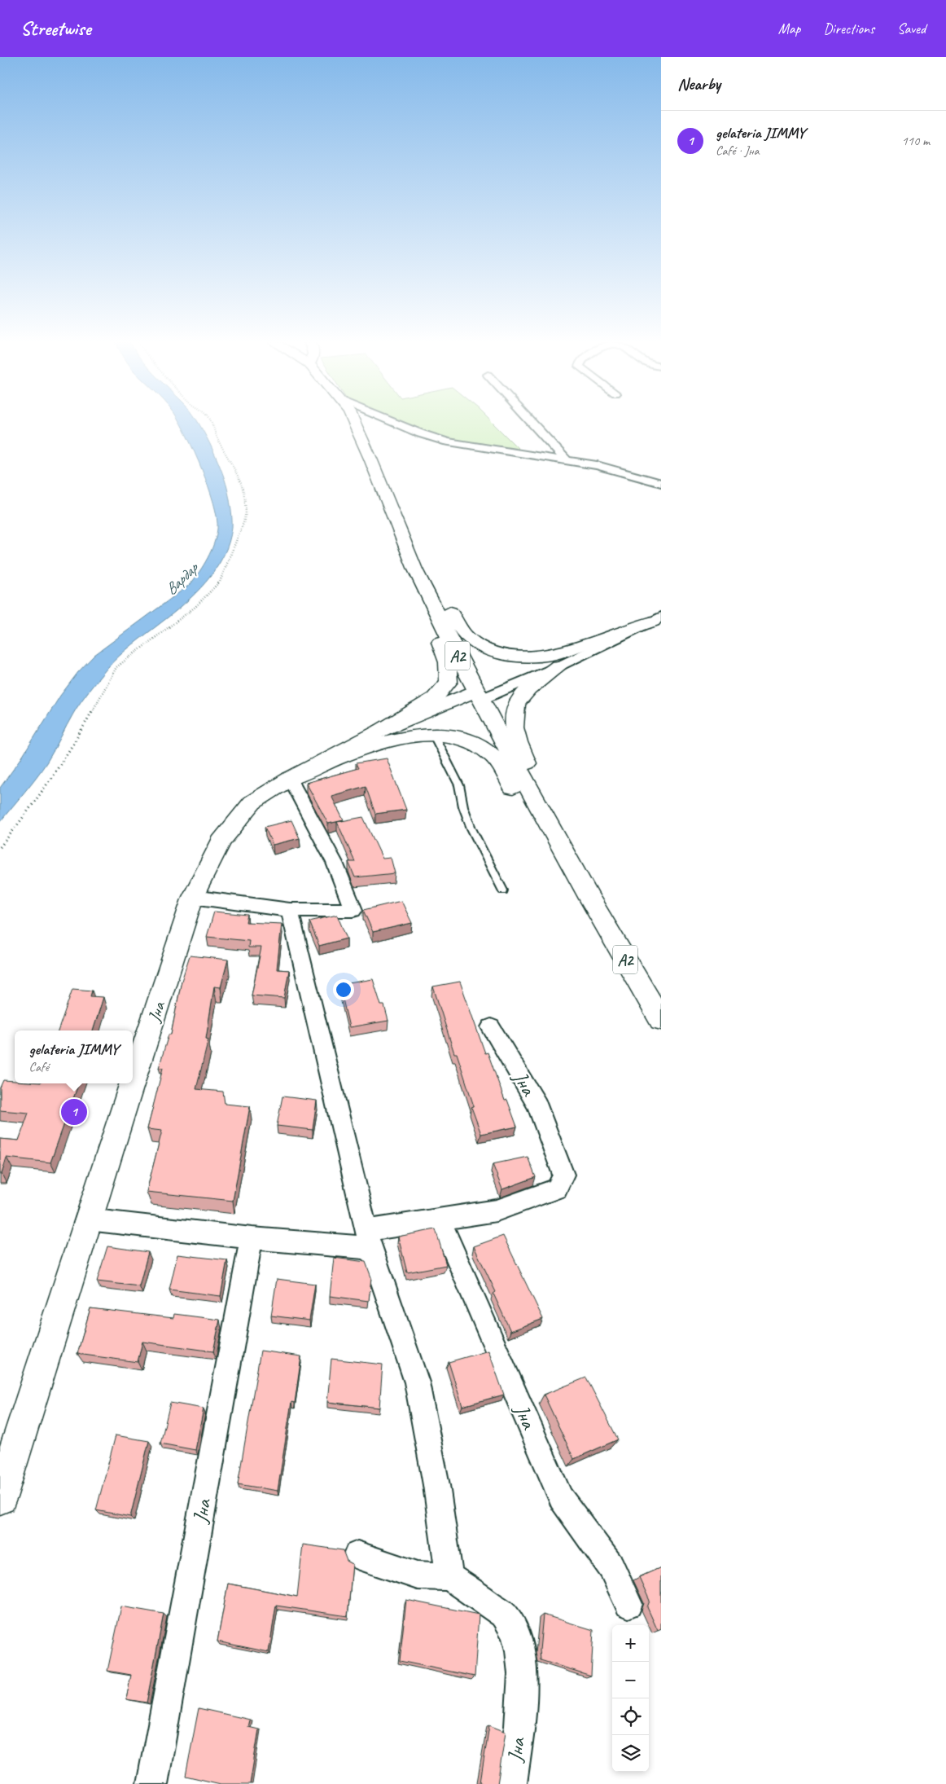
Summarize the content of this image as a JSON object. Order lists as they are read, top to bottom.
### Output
{
  "streets": {
    "main road": ["A2", "Јна"]
  },
  "water": ["Вардар"],
  "page": {
    "header": "Streetwise",
    "nav": ["Map", "Directions", "Saved"],
    "heading": "Nearby",
    "list": [
      {
        "mark": "1",
        "name": "gelateria JIMMY",
        "note": "Café · Јна",
        "value": "110 m"
      }
    ],
    "popup": ["gelateria JIMMY", "Café"],
    "pins": "1",
    "map_buttons": ["+", "−"]
  }
}
